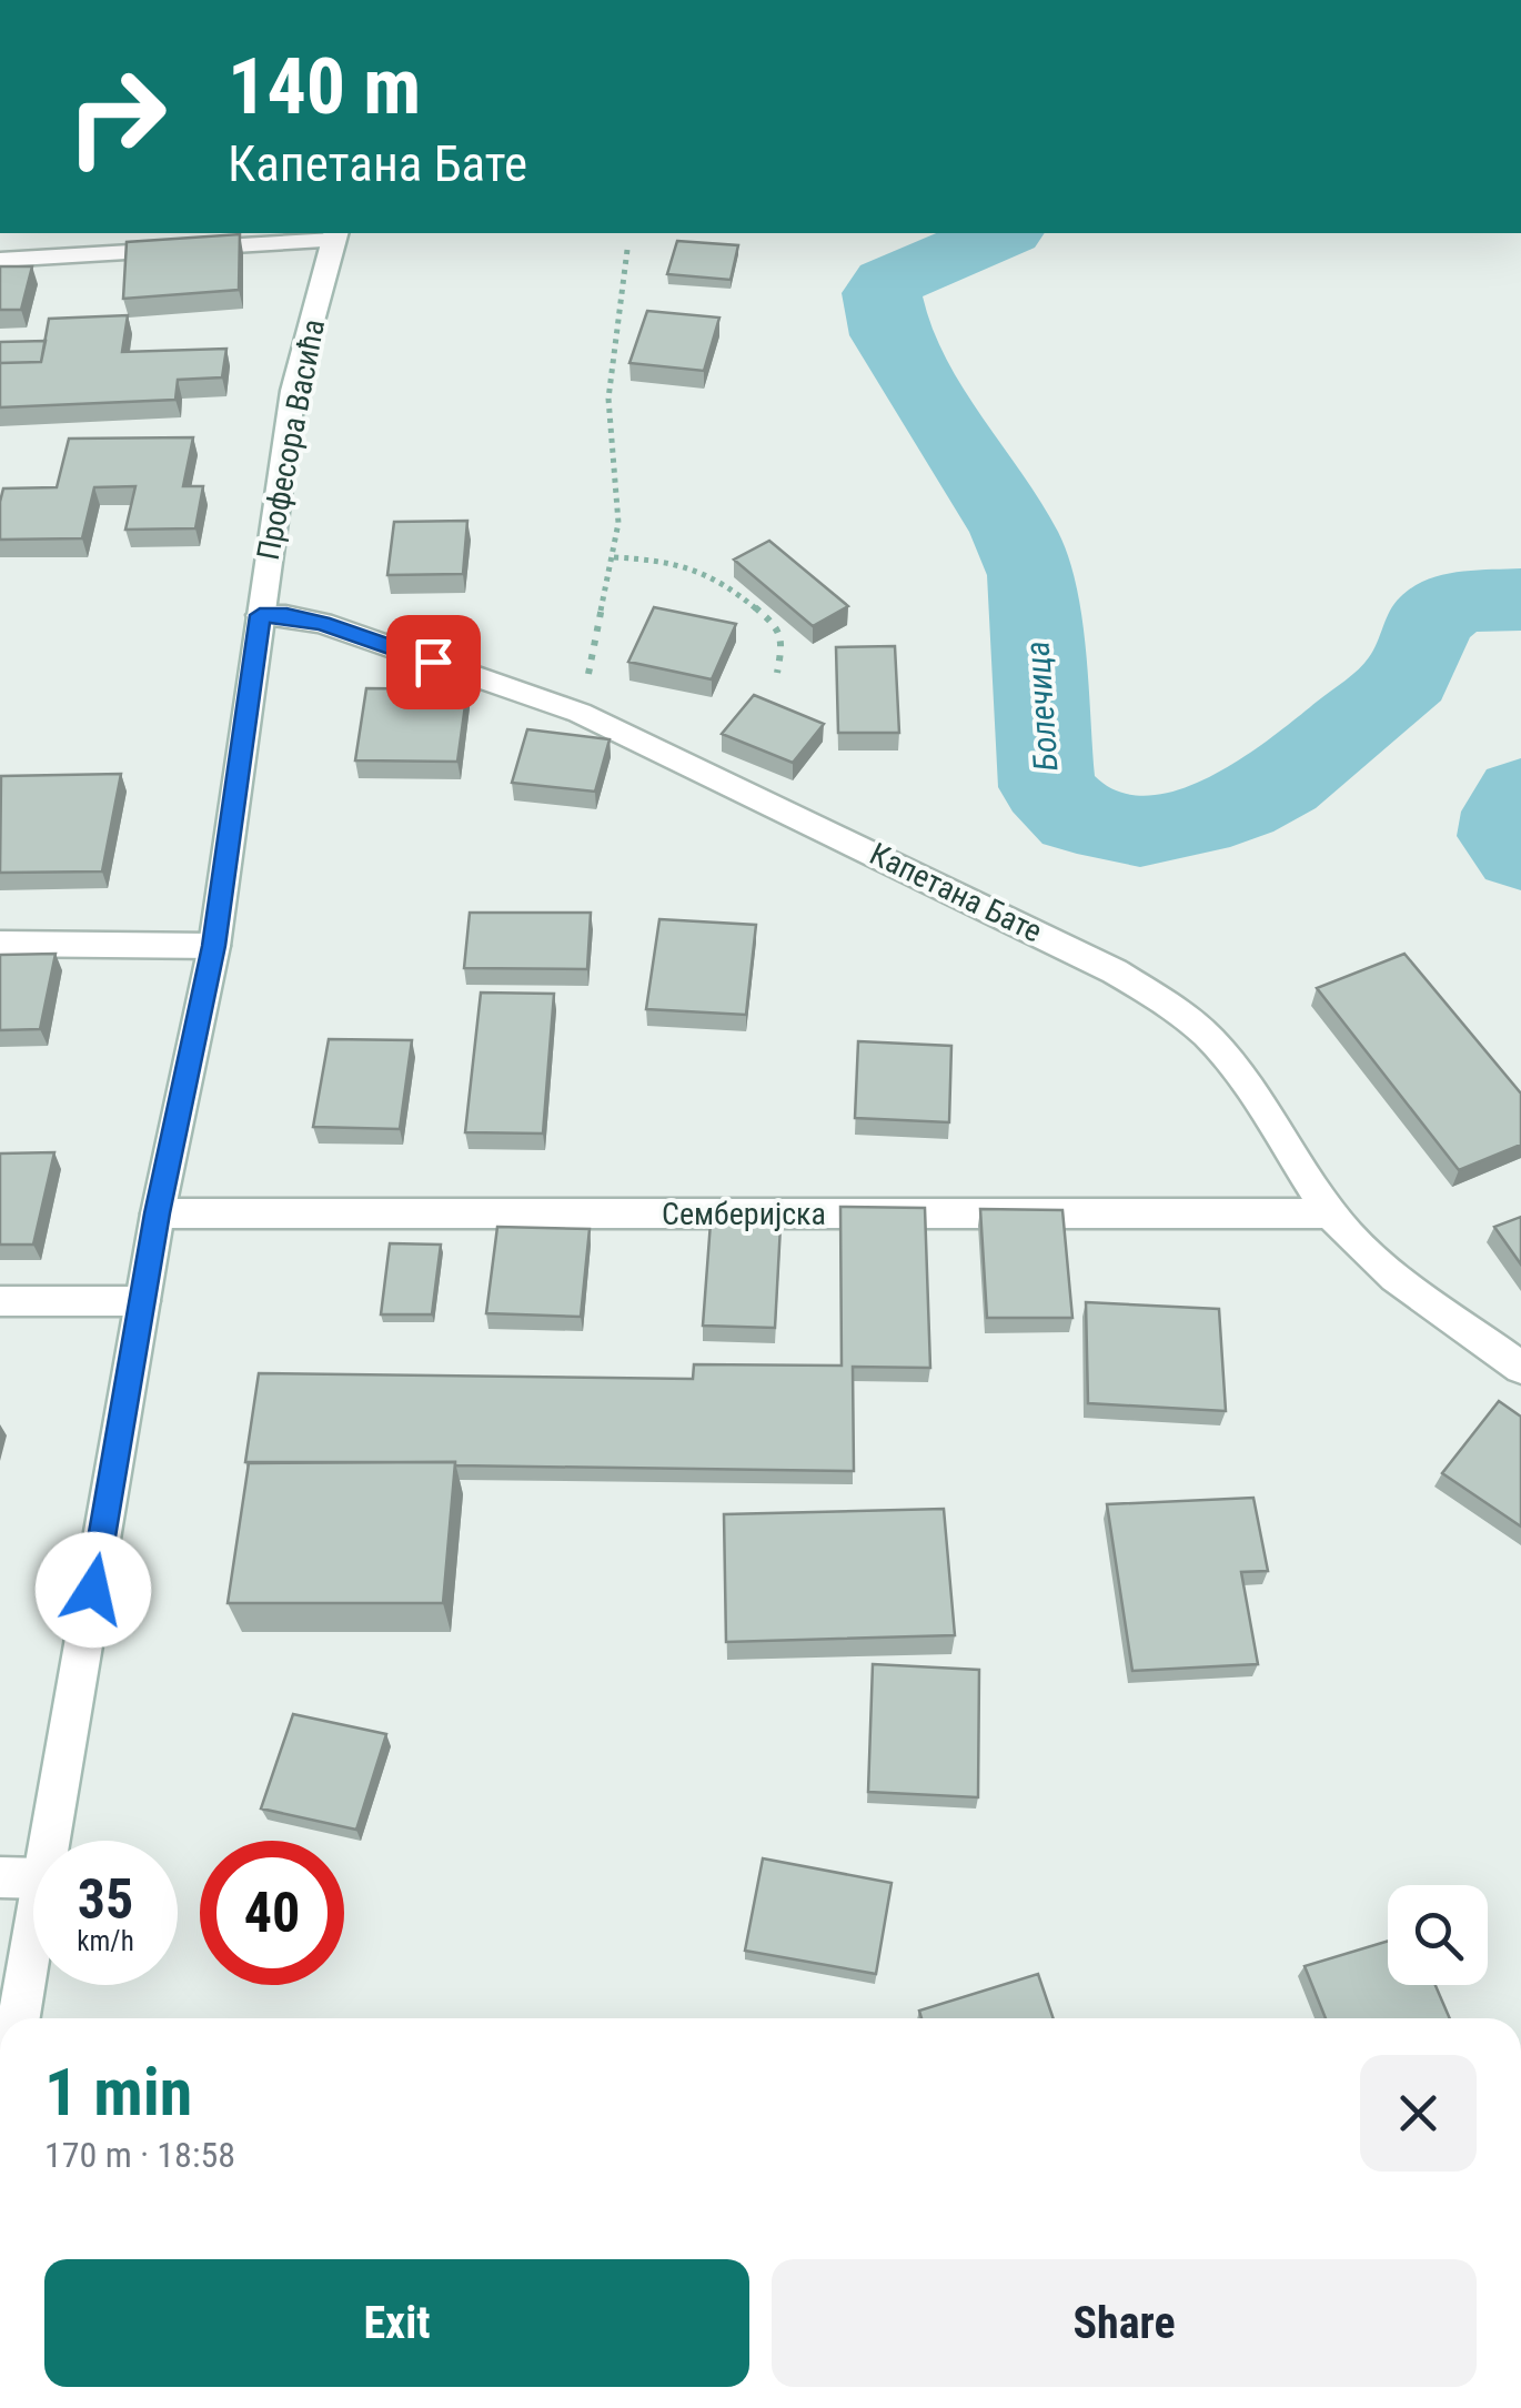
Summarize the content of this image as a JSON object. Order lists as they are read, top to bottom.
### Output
{
  "streets": {
    "street": ["Професора Васића", "Капетана Бате", "Семберијска"]
  },
  "crossings": [
    ["Професора Васића", "Капетана Бате"],
    ["Професора Васића", "Семберијска"],
    ["Капетана Бате", "Семберијска"]
  ],
  "water": ["Болечица"],
  "page": {
    "turn": ["140 m", "Капетана Бате"],
    "speed": "35 km/h",
    "limit": "40",
    "heading": ["1 min", "170 m · 18:58"],
    "buttons": ["Exit", "Share"]
  }
}
